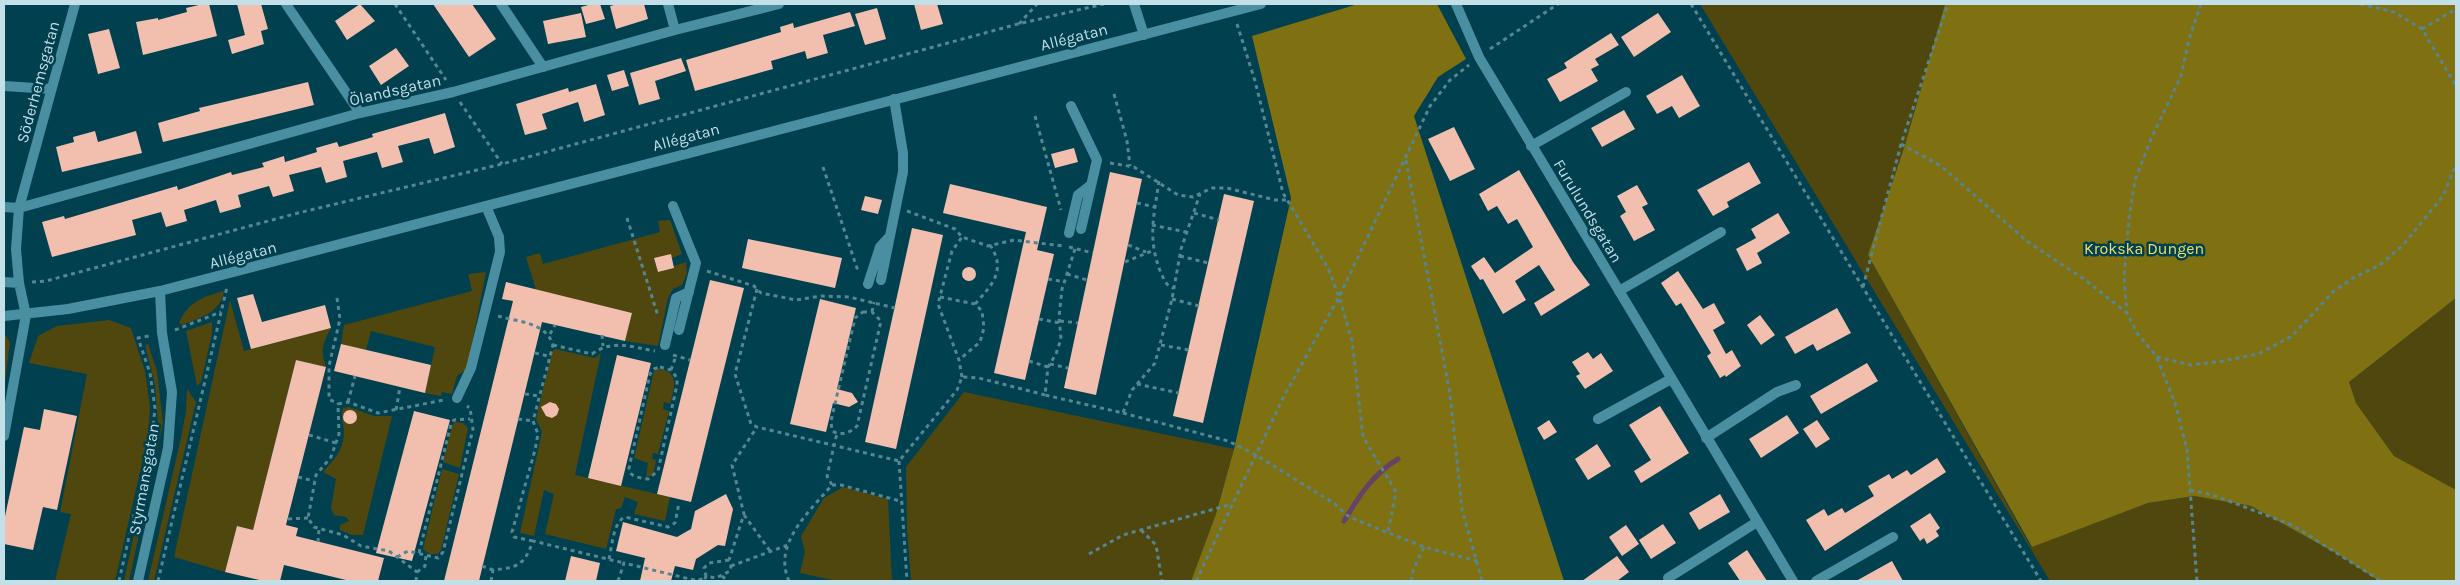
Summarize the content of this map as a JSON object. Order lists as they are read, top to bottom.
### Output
{
  "streets": {
    "street": [
      "Allégatan",
      "Söderhemsgatan",
      "Ölandsgatan",
      "Furulundsgatan",
      "Styrmansgatan"
    ]
  },
  "crossings": [
    ["Allégatan", "Söderhemsgatan"],
    ["Allégatan", "Styrmansgatan"],
    ["Söderhemsgatan", "Ölandsgatan"]
  ],
  "parks": ["Krokska Dungen"]
}
